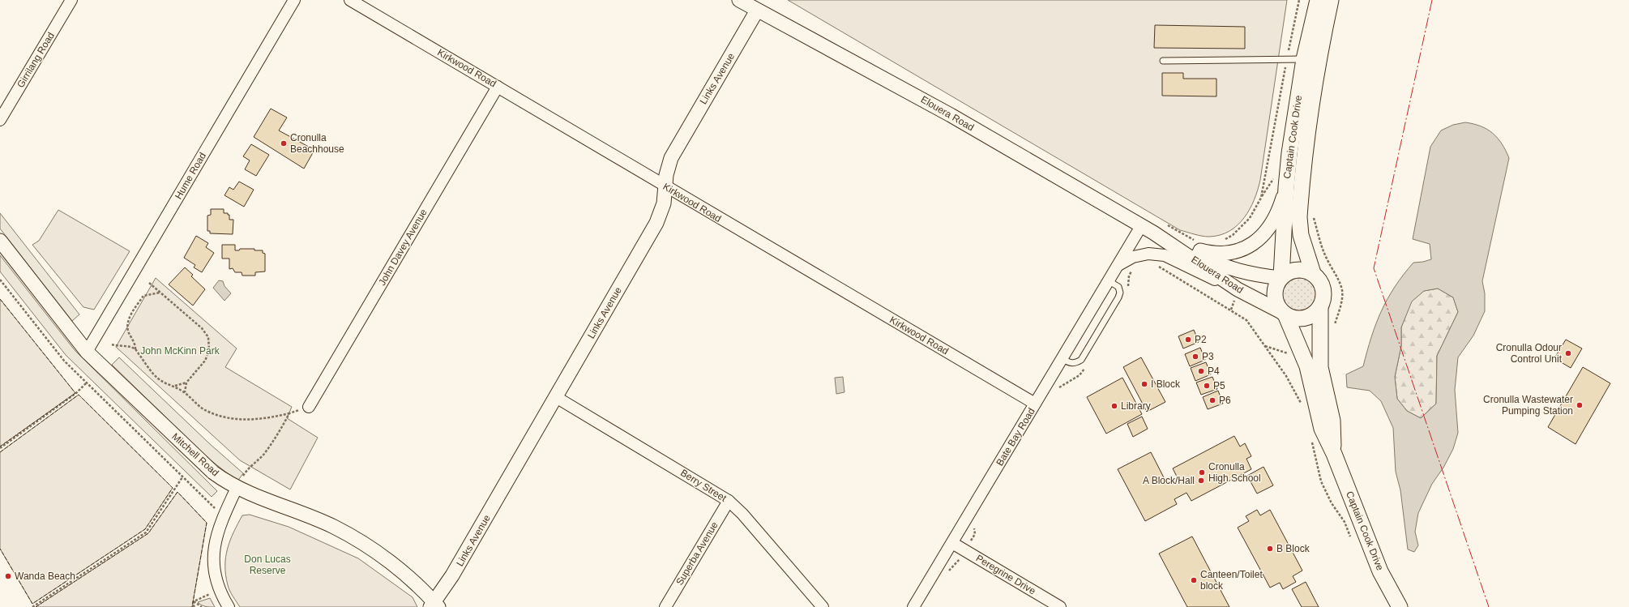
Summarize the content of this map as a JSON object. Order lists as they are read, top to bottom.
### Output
{
  "streets": {
    "main road": ["Captain Cook Drive"],
    "street": [
      "Girrilang Road",
      "Kirkwood Road",
      "Links Avenue",
      "Elouera Road",
      "Hume Road",
      "John Davey Avenue",
      "Bate Bay Road",
      "Mitchell Road",
      "Berry Street",
      "Superba Avenue",
      "Peregrine Drive"
    ]
  },
  "crossings": [
    ["Kirkwood Road", "Links Avenue"],
    ["Kirkwood Road", "John Davey Avenue"],
    ["Kirkwood Road", "Bate Bay Road"],
    ["Links Avenue", "Elouera Road"],
    ["Links Avenue", "Mitchell Road"],
    ["Links Avenue", "Berry Street"],
    ["Elouera Road", "Captain Cook Drive"],
    ["Elouera Road", "Bate Bay Road"],
    ["Hume Road", "Mitchell Road"],
    ["Bate Bay Road", "Peregrine Drive"],
    ["Berry Street", "Superba Avenue"]
  ],
  "parks": ["John McKinn Park", "Don Lucas Reserve"],
  "places": [
    "Cronulla Beachhouse",
    "P2",
    "Cronulla Odour Control Unit",
    "P3",
    "P4",
    "I Block",
    "P5",
    "P6",
    "Cronulla Wastewater Pumping Station",
    "Library",
    "Cronulla High School",
    "A Block/Hall",
    "B Block",
    "Wanda Beach",
    "Canteen/Toilet block"
  ]
}
